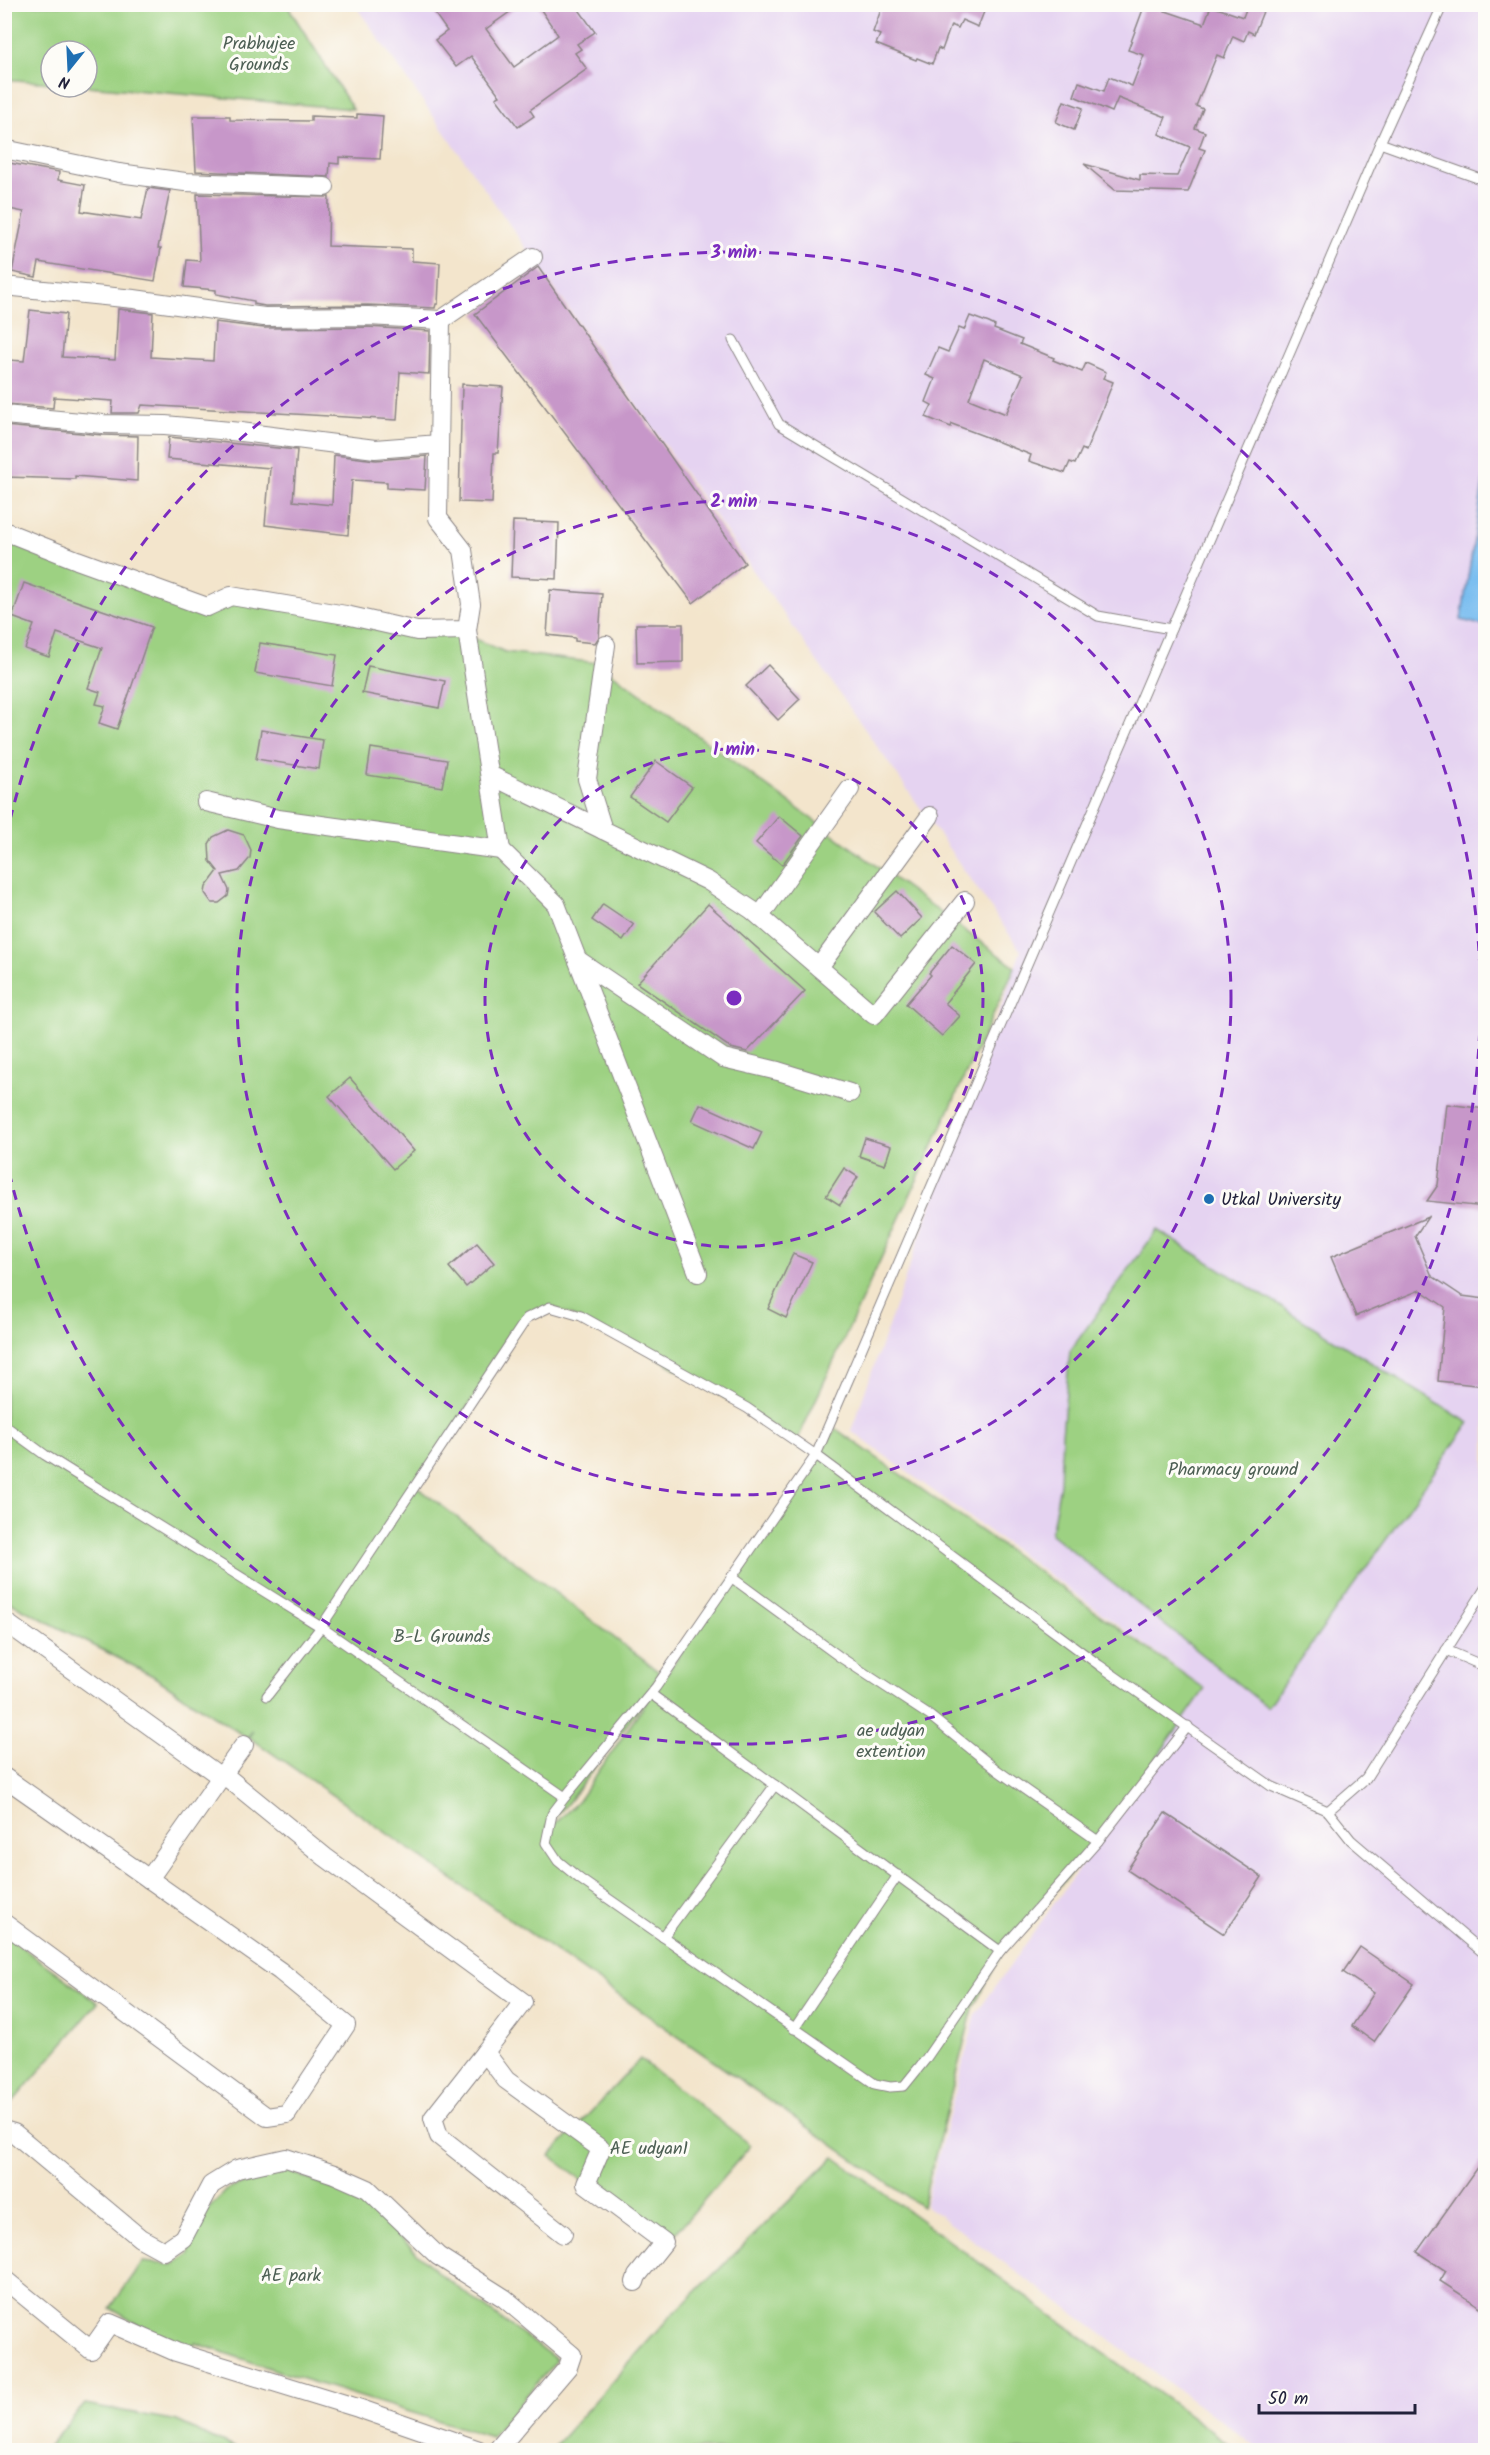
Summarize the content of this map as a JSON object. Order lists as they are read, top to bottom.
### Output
{
  "parks": [
    "Prabhujee Grounds",
    "Pharmacy ground",
    "B-L Grounds",
    "ae udyan extention",
    "AE udyan1",
    "AE park"
  ],
  "places": ["Utkal University"],
  "scale_bar": "50 m",
  "north": "bottom",
  "rings": ["3 min", "2 min", "1 min"]
}
